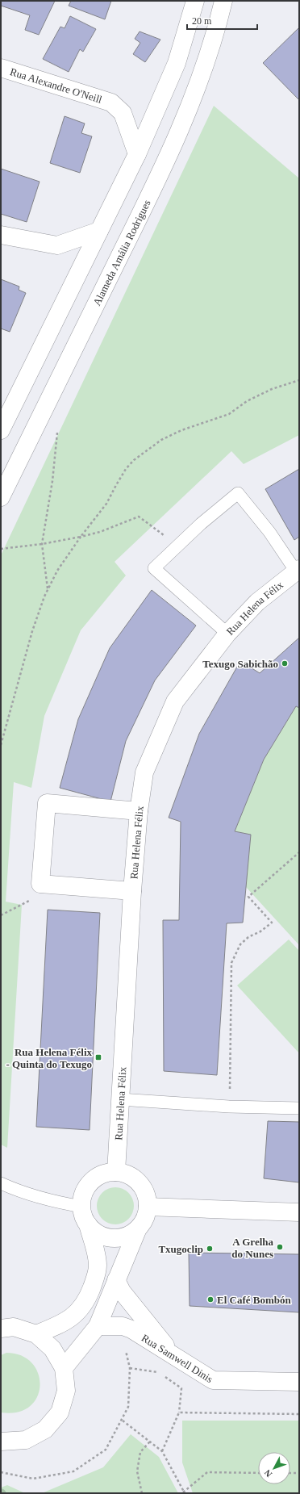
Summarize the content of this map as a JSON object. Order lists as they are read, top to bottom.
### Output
{
  "streets": {
    "street": [
      "Rua Alexandre O'Neill",
      "Alameda Amália Rodrigues",
      "Rua Helena Félix",
      "Rua Samwell Dinis"
    ]
  },
  "places": {
    "other": [
      "Texugo Sabichão",
      "A Grelha do Nunes",
      "Txugoclip",
      "El Café Bombón"
    ],
    "transit": ["Rua Helena Félix - Quinta do Texugo"]
  },
  "scale_bar": "20 m",
  "north": "bottom left"
}
